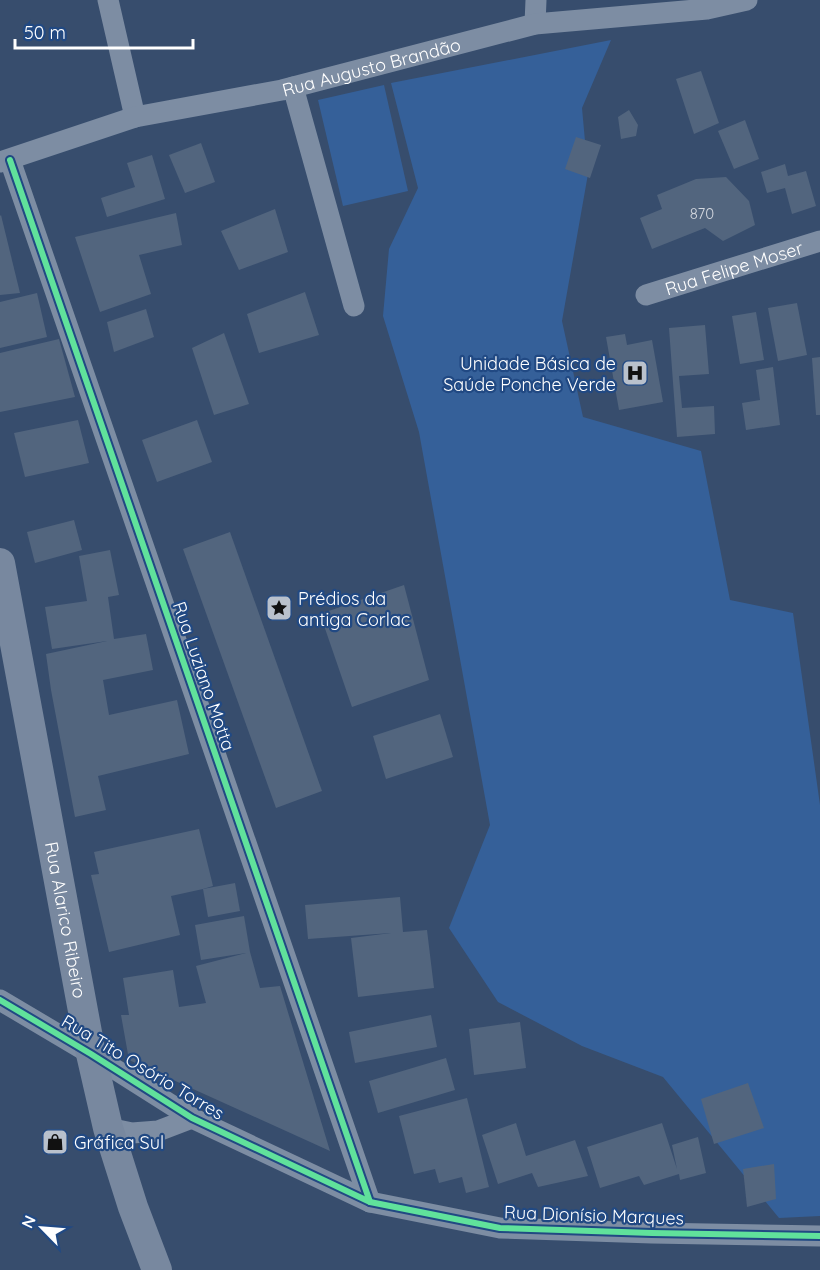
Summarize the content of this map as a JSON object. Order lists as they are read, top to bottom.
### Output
{
  "streets": {
    "main road": ["Rua Alarico Ribeiro"],
    "street": [
      "Rua Augusto Brandão",
      "Rua Felipe Moser",
      "Rua Luziano Motta",
      "Rua Tito Osório Torres",
      "Rua Dionísio Marques"
    ]
  },
  "crossings": [
    ["Rua Augusto Brandão", "Rua Luziano Motta"],
    ["Rua Luziano Motta", "Rua Tito Osório Torres"],
    ["Rua Luziano Motta", "Rua Dionísio Marques"],
    ["Rua Alarico Ribeiro", "Rua Tito Osório Torres"],
    ["Rua Tito Osório Torres", "Rua Dionísio Marques"]
  ],
  "places": {
    "hospital": ["Unidade Básica de Saúde Ponche Verde"],
    "place": ["Prédios da antiga Corlac"],
    "shop": ["Gráfica Sul"]
  },
  "house_numbers": ["870"],
  "scale_bar": "50 m",
  "north": "top left"
}
